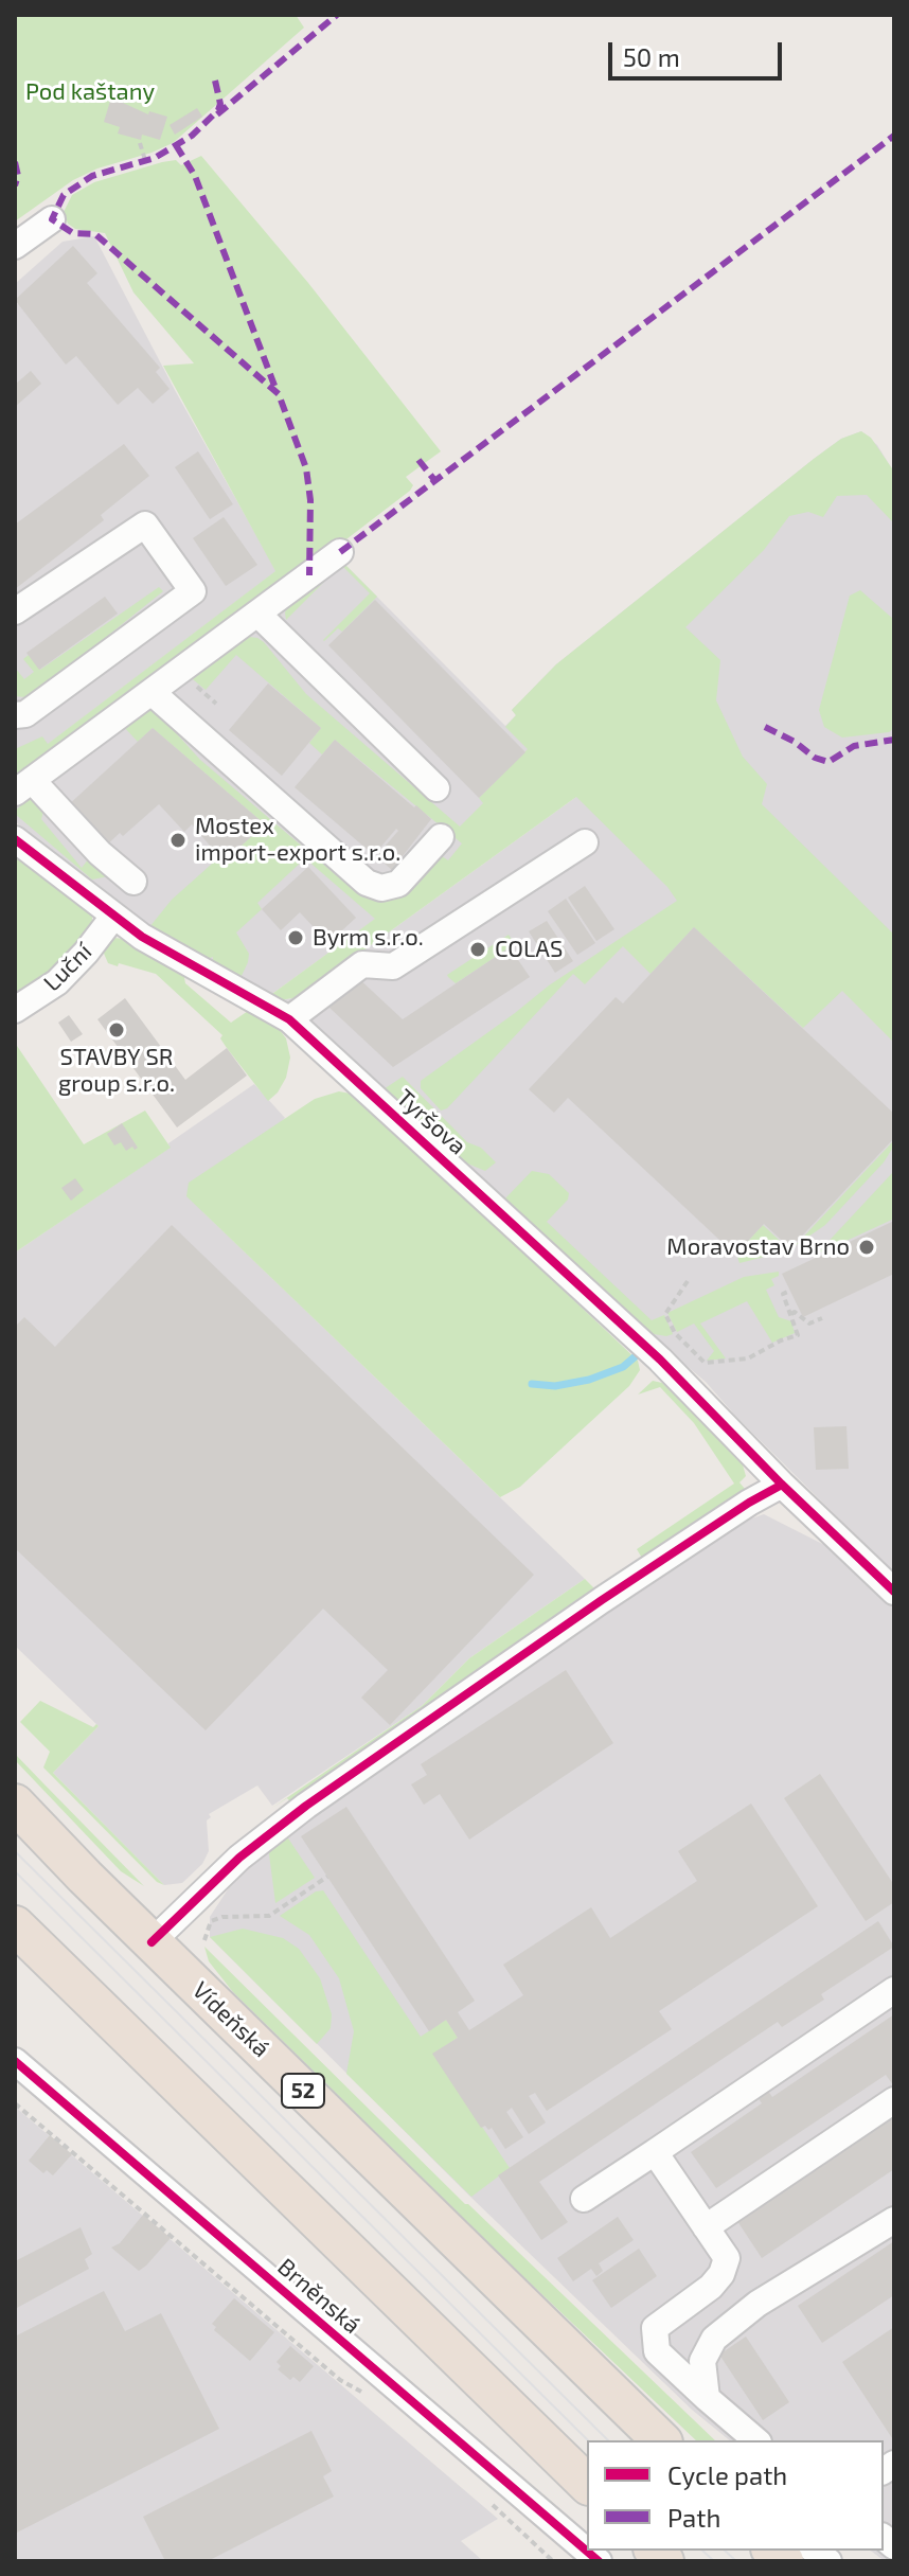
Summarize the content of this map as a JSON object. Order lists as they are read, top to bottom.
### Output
{
  "streets": {
    "highway": ["Vídeňská", "52"],
    "street": ["Luční", "Tyršova", "Brněnská"]
  },
  "crossings": [
    ["Luční", "Tyršova"]
  ],
  "parks": ["Pod kaštany"],
  "places": [
    "Mostex import-export s.r.o.",
    "Byrm s.r.o.",
    "COLAS",
    "STAVBY SR group s.r.o.",
    "Moravostav Brno"
  ],
  "legend": ["Cycle path", "Path"],
  "scale_bar": "50 m"
}
